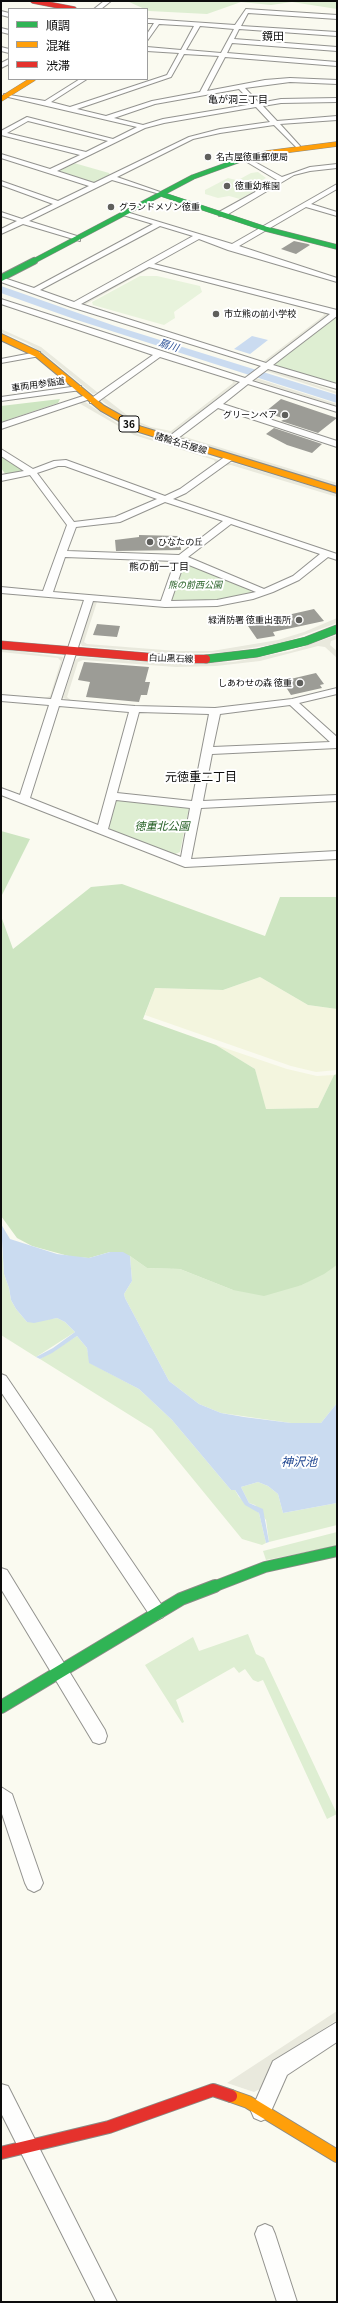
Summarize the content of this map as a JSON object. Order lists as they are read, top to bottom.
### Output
{
  "streets": {
    "street": [
      "車両用参詣道",
      "36",
      "諸輪名古屋線",
      "白山黒石線"
    ]
  },
  "crossings": [
    ["車両用参詣道", "諸輪名古屋線"]
  ],
  "districts": [
    "鏡田",
    "亀が洞三丁目",
    "熊の前一丁目",
    "元徳重二丁目"
  ],
  "water": ["扇川", "神沢池"],
  "parks": ["熊の前西公園", "徳重北公園"],
  "places": [
    "名古屋徳重郵便局",
    "徳重幼稚園",
    "グランドメゾン徳重",
    "市立熊の前小学校",
    "グリーンペア",
    "ひなたの丘",
    "緑消防署 徳重出張所",
    "しあわせの森 徳重"
  ],
  "legend": ["順調", "混雑", "渋滞"]
}
